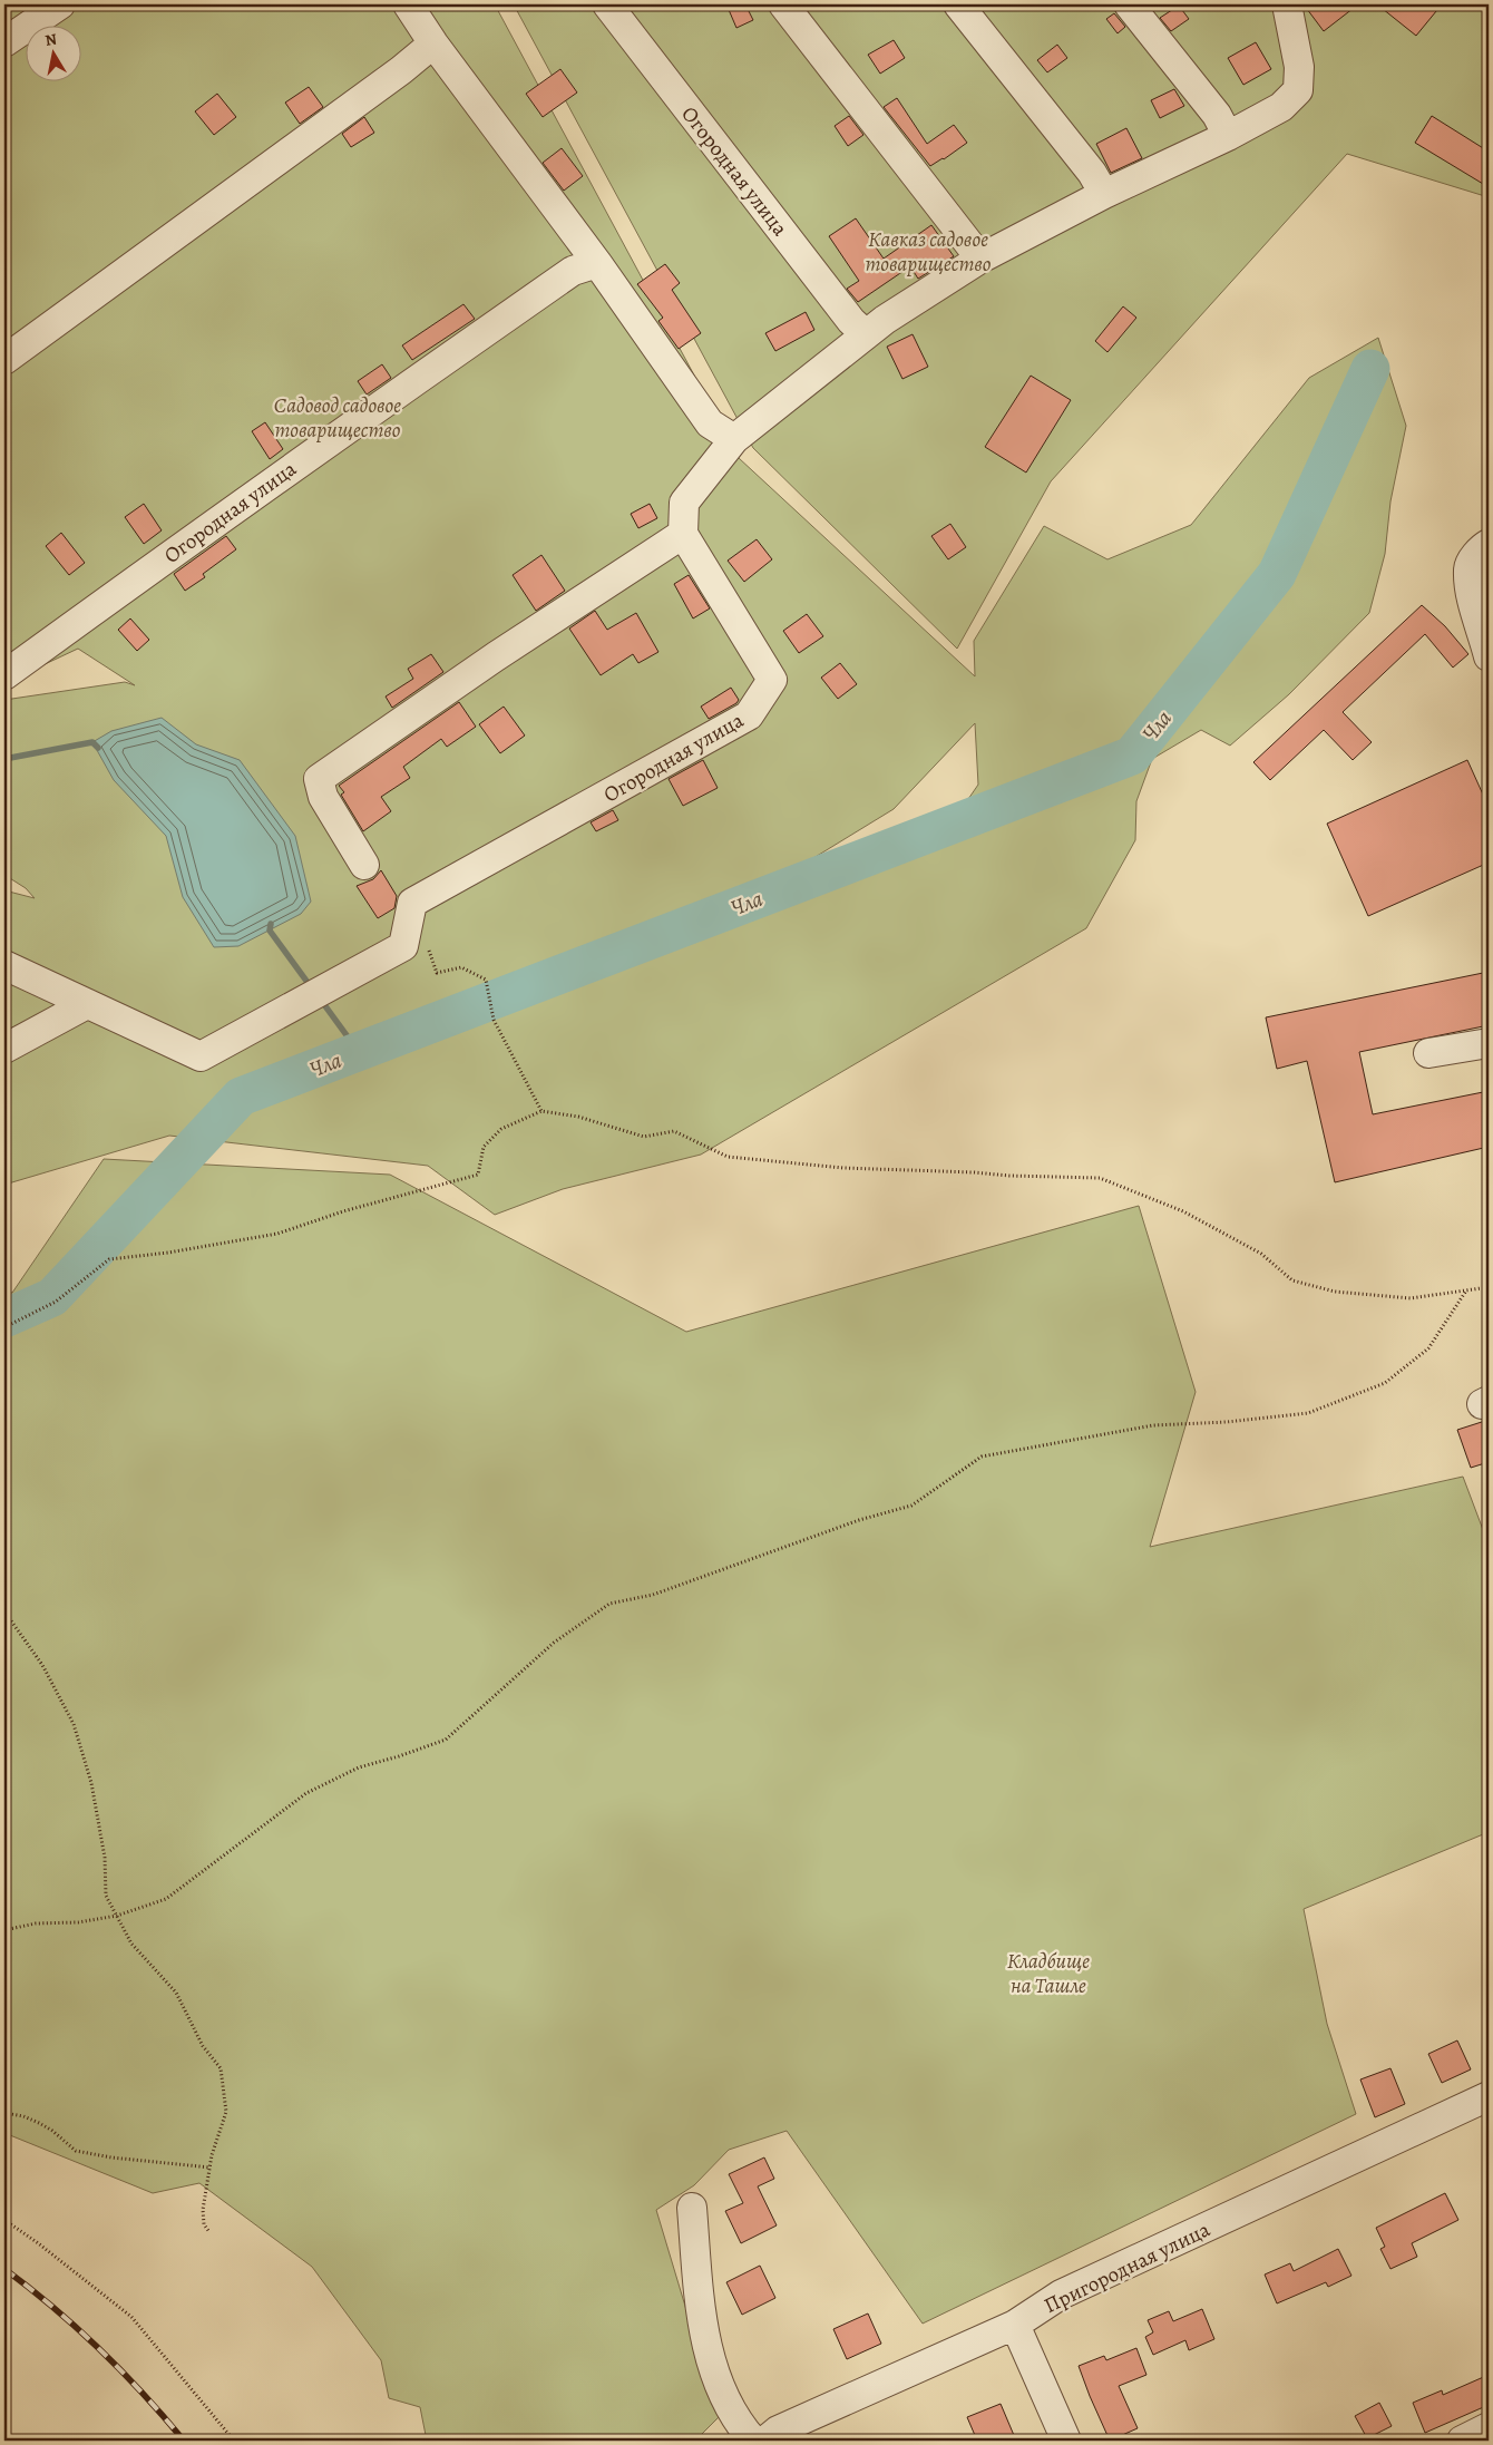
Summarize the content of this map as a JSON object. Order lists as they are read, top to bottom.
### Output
{
  "streets": {
    "street": ["Огородная улица", "Пригородная улица"]
  },
  "water": ["Чла"],
  "parks": ["Кавказ садовое товарищество", "Садовод садовое товарищество", "Кладбище на Ташле"],
  "north": "top"
}
